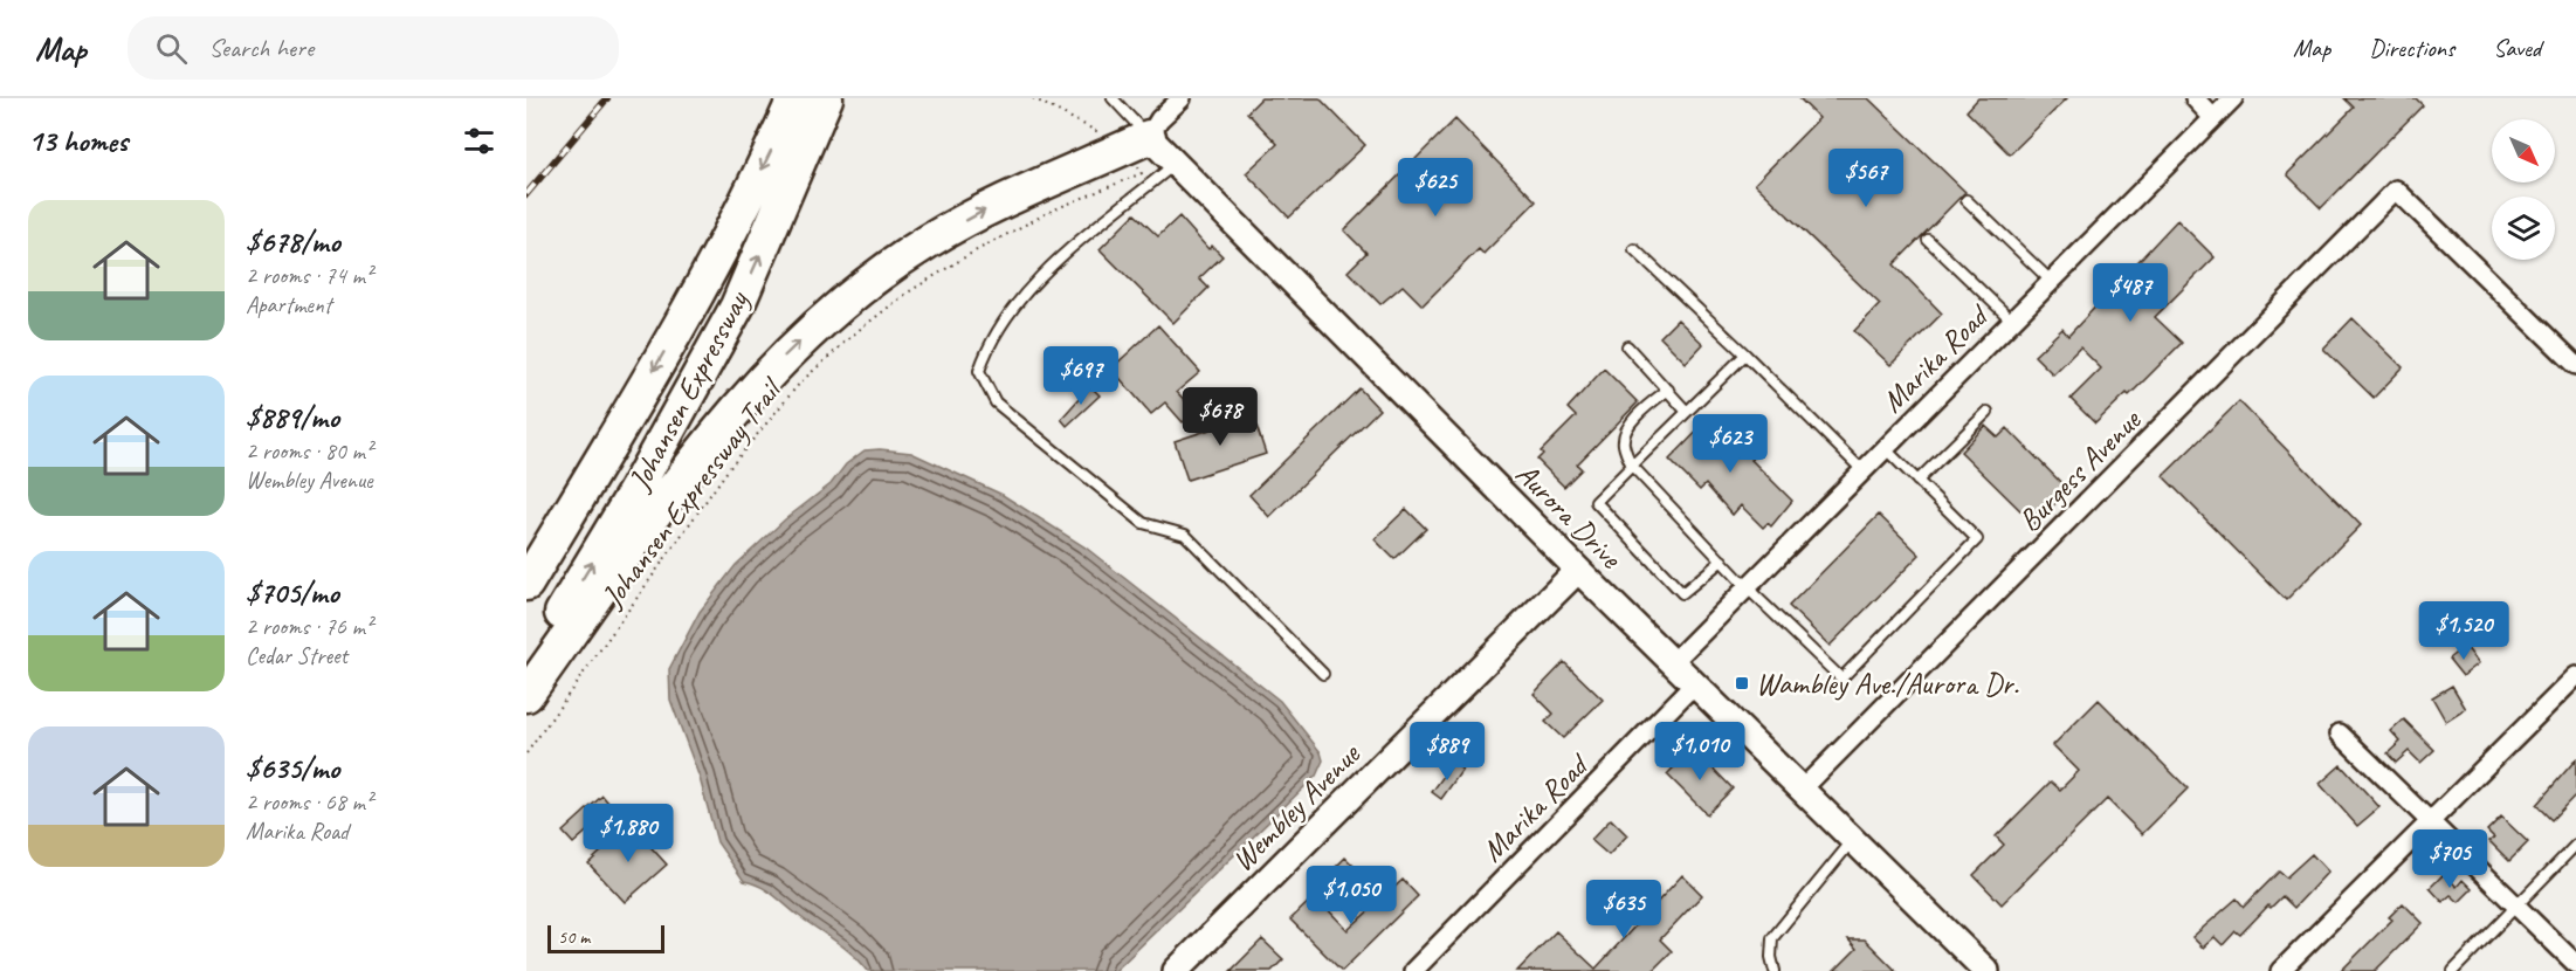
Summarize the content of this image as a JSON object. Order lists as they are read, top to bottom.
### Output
{
  "streets": {
    "highway": ["Johansen Expressway"],
    "street": [
      "Marika Road",
      "Burgess Avenue",
      "Aurora Drive",
      "Wembley Avenue"
    ],
    "path": ["Johansen Expressway Trail"]
  },
  "crossings": [
    ["Marika Road", "Aurora Drive"],
    ["Burgess Avenue", "Aurora Drive"],
    ["Aurora Drive", "Wembley Avenue"]
  ],
  "places": {
    "transit": ["Wambley Ave./Aurora Dr."]
  },
  "scale_bar": "50 m",
  "north": "bottom right",
  "page": {
    "header": "Map",
    "search": "Search here",
    "nav": ["Map", "Directions", "Saved"],
    "heading": "13 homes",
    "price": [
      "$567",
      "$625",
      "$487",
      "$697",
      "$678",
      "$623",
      "$1,520",
      "$889",
      "$1,010",
      "$1,880",
      "$705",
      "$1,050",
      "$635"
    ],
    "list": [
      {
        "name": "$678/mo",
        "note": "2 rooms · 74 m² · Apartment"
      },
      {
        "name": "$889/mo",
        "note": "2 rooms · 80 m² · Wembley Avenue"
      },
      {
        "name": "$705/mo",
        "note": "2 rooms · 76 m² · Cedar Street"
      },
      {
        "name": "$635/mo",
        "note": "2 rooms · 68 m² · Marika Road"
      }
    ],
    "scale": "50 m"
  }
}
